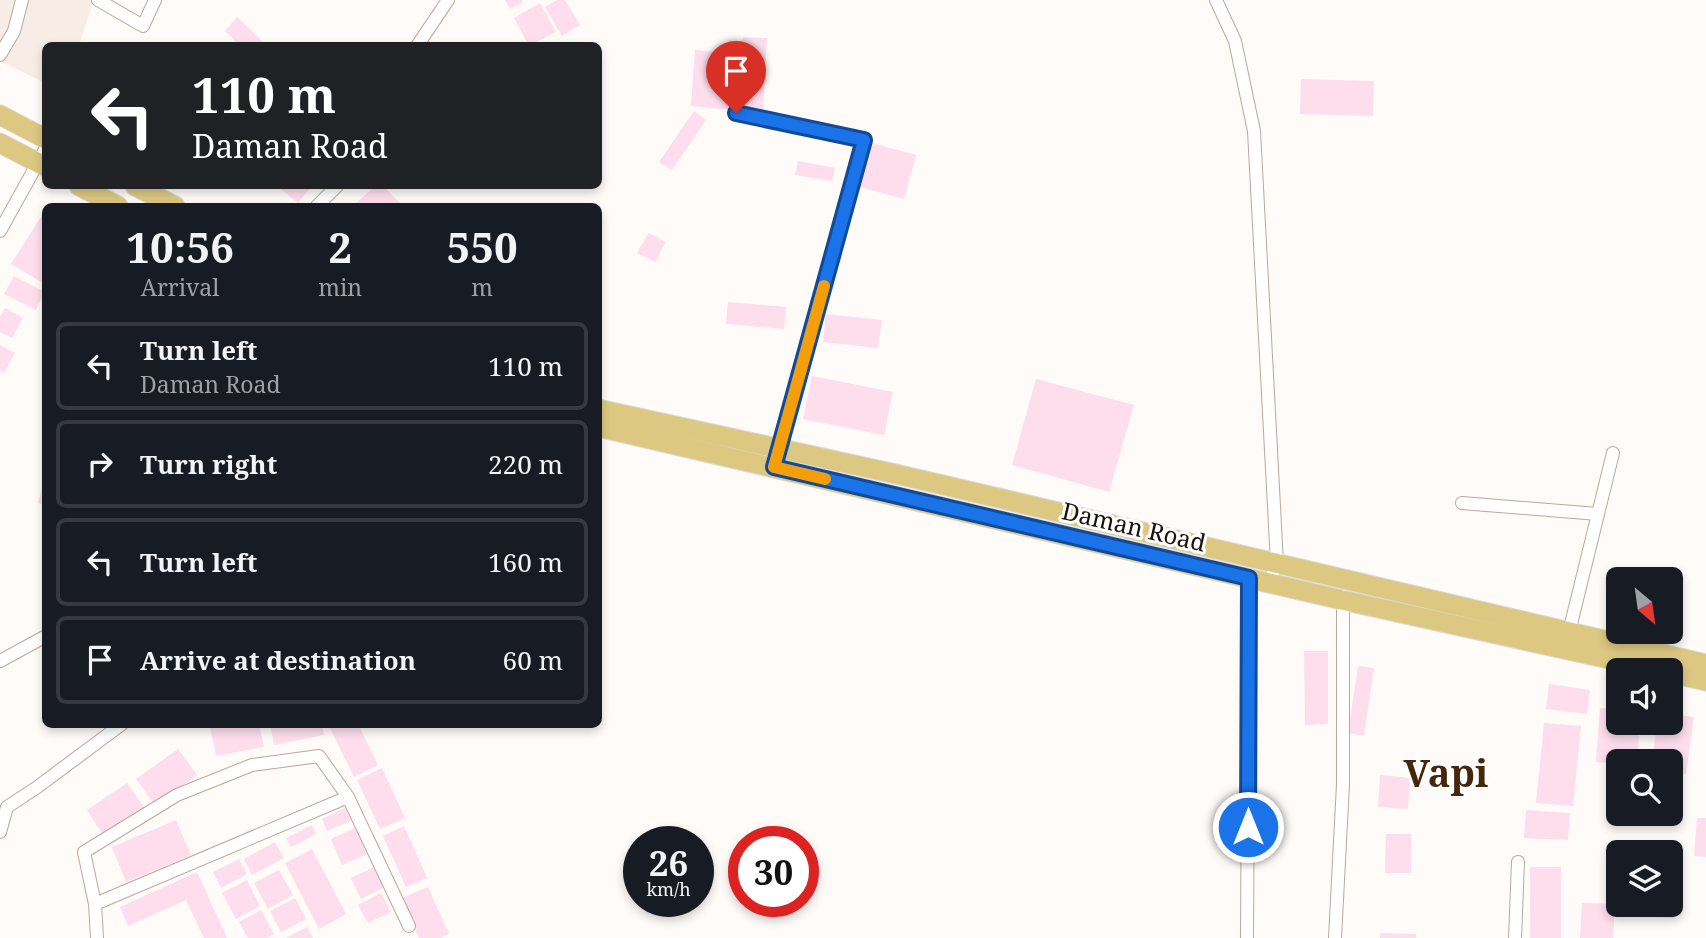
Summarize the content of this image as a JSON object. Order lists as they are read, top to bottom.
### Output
{
  "streets": {
    "main road": ["Daman Road"]
  },
  "districts": ["Vapi"],
  "north": "bottom right",
  "page": {
    "turn": ["110 m", "Daman Road"],
    "eta": [
      "10:56",
      "Arrival",
      "2",
      "min",
      "550",
      "m"
    ],
    "list": [
      {
        "name": "Turn left",
        "note": "Daman Road",
        "value": "110 m"
      },
      {
        "name": "Turn right",
        "value": "220 m"
      },
      {
        "name": "Turn left",
        "value": "160 m"
      },
      {
        "name": "Arrive at destination",
        "value": "60 m"
      }
    ],
    "speed": "26 km/h",
    "limit": "30"
  }
}
